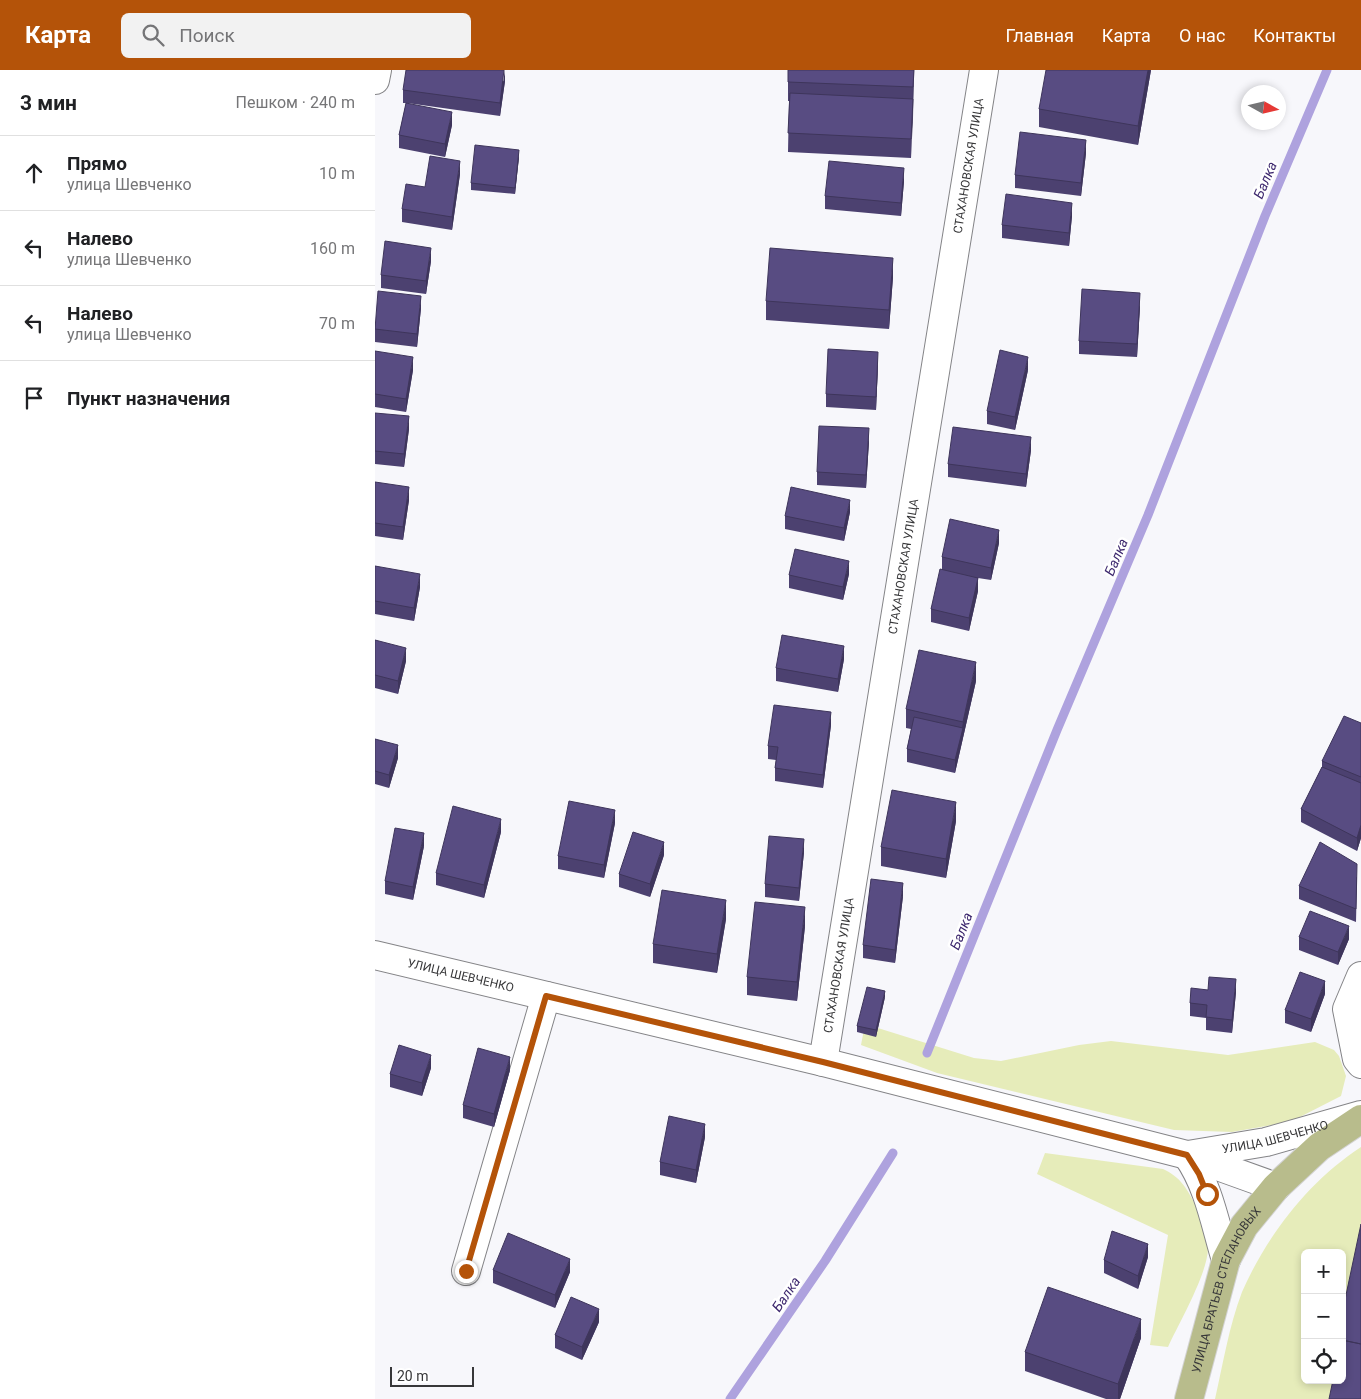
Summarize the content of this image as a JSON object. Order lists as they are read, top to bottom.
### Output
{
  "streets": {
    "main road": ["УЛИЦА БРАТЬЕВ СТЕПАНОВЫХ"],
    "street": ["СТАХАНОВСКАЯ УЛИЦА", "УЛИЦА ШЕВЧЕНКО"]
  },
  "crossings": [
    ["СТАХАНОВСКАЯ УЛИЦА", "УЛИЦА ШЕВЧЕНКО"],
    ["УЛИЦА ШЕВЧЕНКО", "УЛИЦА БРАТЬЕВ СТЕПАНОВЫХ"]
  ],
  "water": ["Балка"],
  "scale_bar": "20 m",
  "north": "right",
  "page": {
    "header": "Карта",
    "search": "Поиск",
    "nav": [
      "Главная",
      "Карта",
      "О нас",
      "Контакты"
    ],
    "heading": ["3 мин", "Пешком · 240 m"],
    "list": [
      ["Прямо", "улица Шевченко", "10 m"],
      ["Налево", "улица Шевченко", "160 m"],
      ["Налево", "улица Шевченко", "70 m"],
      "Пункт назначения"
    ],
    "map_buttons": ["+", "−"],
    "scale": "20 m"
  }
}
